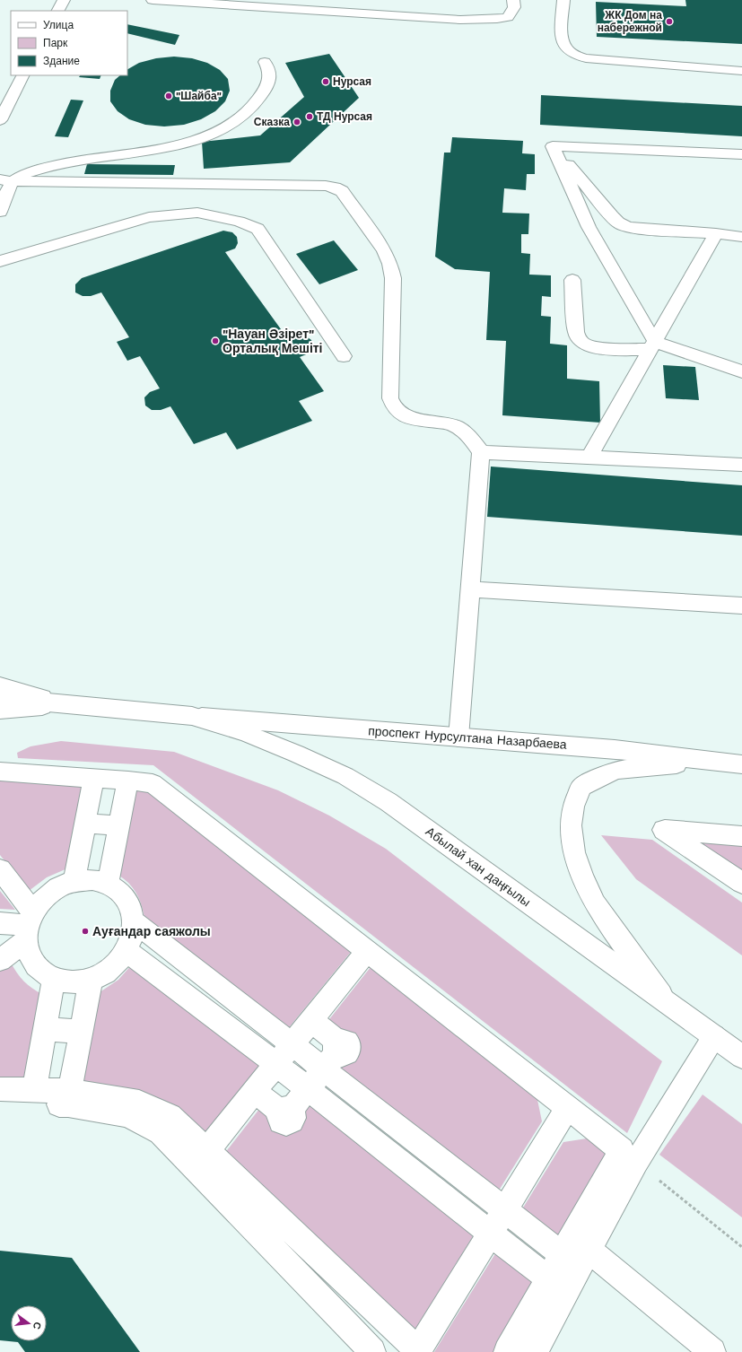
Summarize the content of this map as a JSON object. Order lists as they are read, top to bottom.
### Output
{
  "streets": {
    "main road": ["проспект Нурсултана Назарбаева", "Абылай хан даңғылы"]
  },
  "crossings": [
    ["проспект Нурсултана Назарбаева", "Абылай хан даңғылы"]
  ],
  "places": [
    "ЖК Дом на набережной",
    "Нурсая",
    "\"Шайба\"",
    "ТД Нурсая",
    "Сказка",
    "\"Науан Әзірет\" Орталық Мешіті",
    "Ауғандар саяжолы"
  ],
  "legend": ["Улица", "Парк", "Здание"],
  "north": "right"
}
